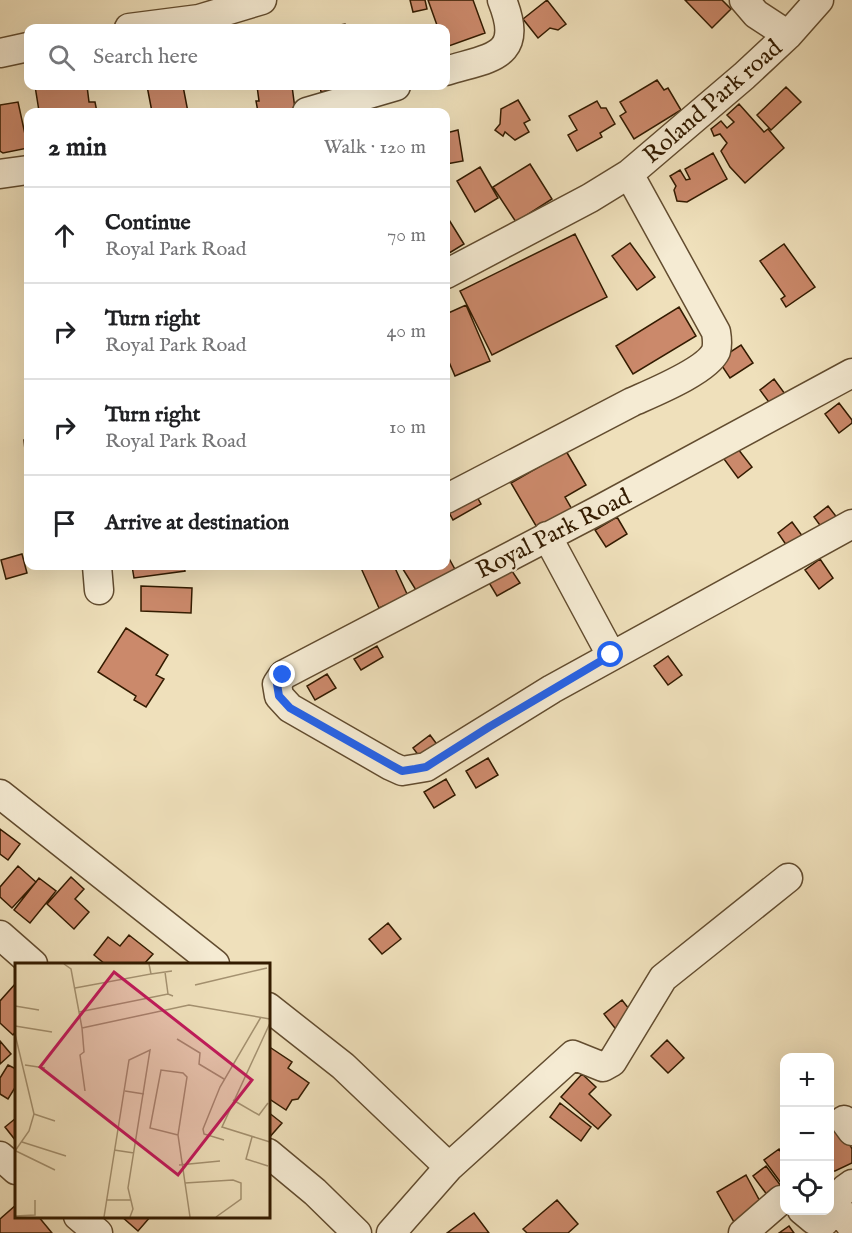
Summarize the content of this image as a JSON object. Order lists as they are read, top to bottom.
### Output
{
  "streets": {
    "street": ["Roland Park road", "Royal Park Road"]
  },
  "page": {
    "search": "Search here",
    "heading": ["2 min", "Walk · 120 m"],
    "list": [
      ["Continue", "Royal Park Road", "70 m"],
      ["Turn right", "Royal Park Road", "40 m"],
      ["Turn right", "Royal Park Road", "10 m"],
      "Arrive at destination"
    ],
    "map_buttons": ["+", "−"]
  }
}
